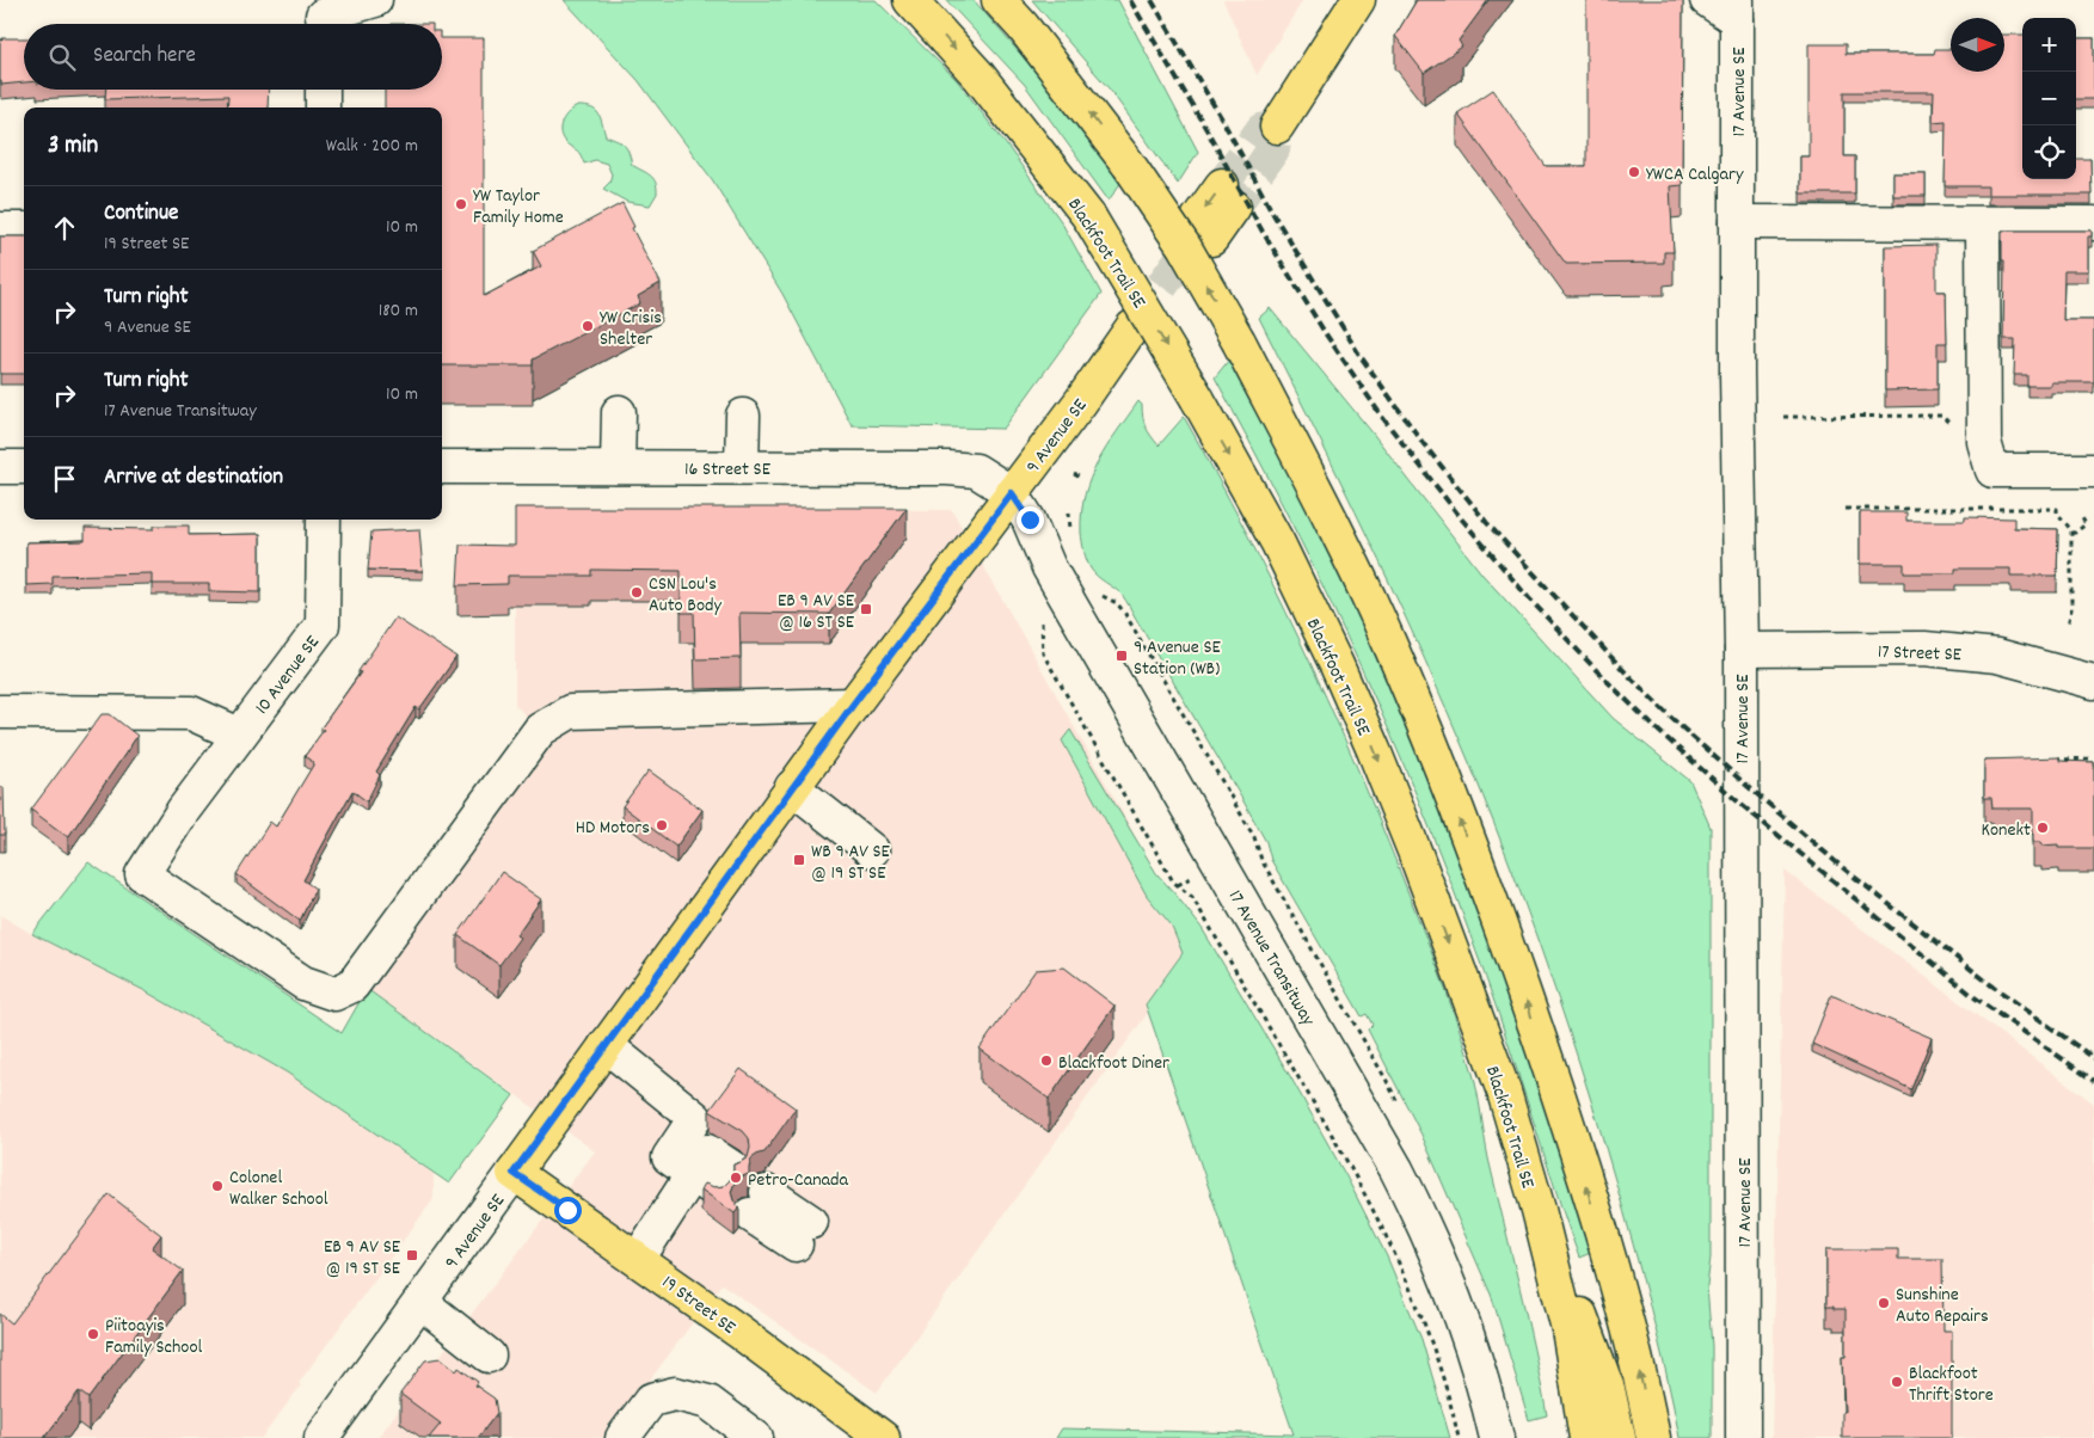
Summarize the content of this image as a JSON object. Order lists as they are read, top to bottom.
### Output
{
  "streets": {
    "main road": ["Blackfoot Trail SE", "9 Avenue SE", "19 Street SE"],
    "street": [
      "17 Avenue SE",
      "16 Street SE",
      "17 Street SE",
      "10 Avenue SE",
      "17 Avenue Transitway"
    ]
  },
  "crossings": [
    ["17 Avenue SE", "17 Street SE"],
    ["9 Avenue SE", "16 Street SE"],
    ["9 Avenue SE", "10 Avenue SE"],
    ["9 Avenue SE", "17 Avenue Transitway"],
    ["9 Avenue SE", "19 Street SE"],
    ["16 Street SE", "17 Avenue Transitway"]
  ],
  "places": {
    "other": [
      "YWCA Calgary",
      "YW Taylor Family Home",
      "YW Crisis Shelter",
      "CSN Lou's Auto Body",
      "HD Motors",
      "Konekt",
      "Blackfoot Diner",
      "Petro-Canada",
      "Colonel Walker School",
      "Sunshine Auto Repairs",
      "Piitoayis Family School",
      "Blackfoot Thrift Store"
    ],
    "transit": [
      "EB 9 AV SE @ 16 ST SE",
      "9 Avenue SE Station (WB)",
      "WB 9 AV SE @ 19 ST SE",
      "EB 9 AV SE @ 19 ST SE"
    ]
  },
  "north": "right",
  "page": {
    "map_buttons": ["+", "−"],
    "search": "Search here",
    "heading": ["3 min", "Walk · 200 m"],
    "list": [
      ["Continue", "19 Street SE", "10 m"],
      ["Turn right", "9 Avenue SE", "180 m"],
      ["Turn right", "17 Avenue Transitway", "10 m"],
      "Arrive at destination"
    ]
  }
}
